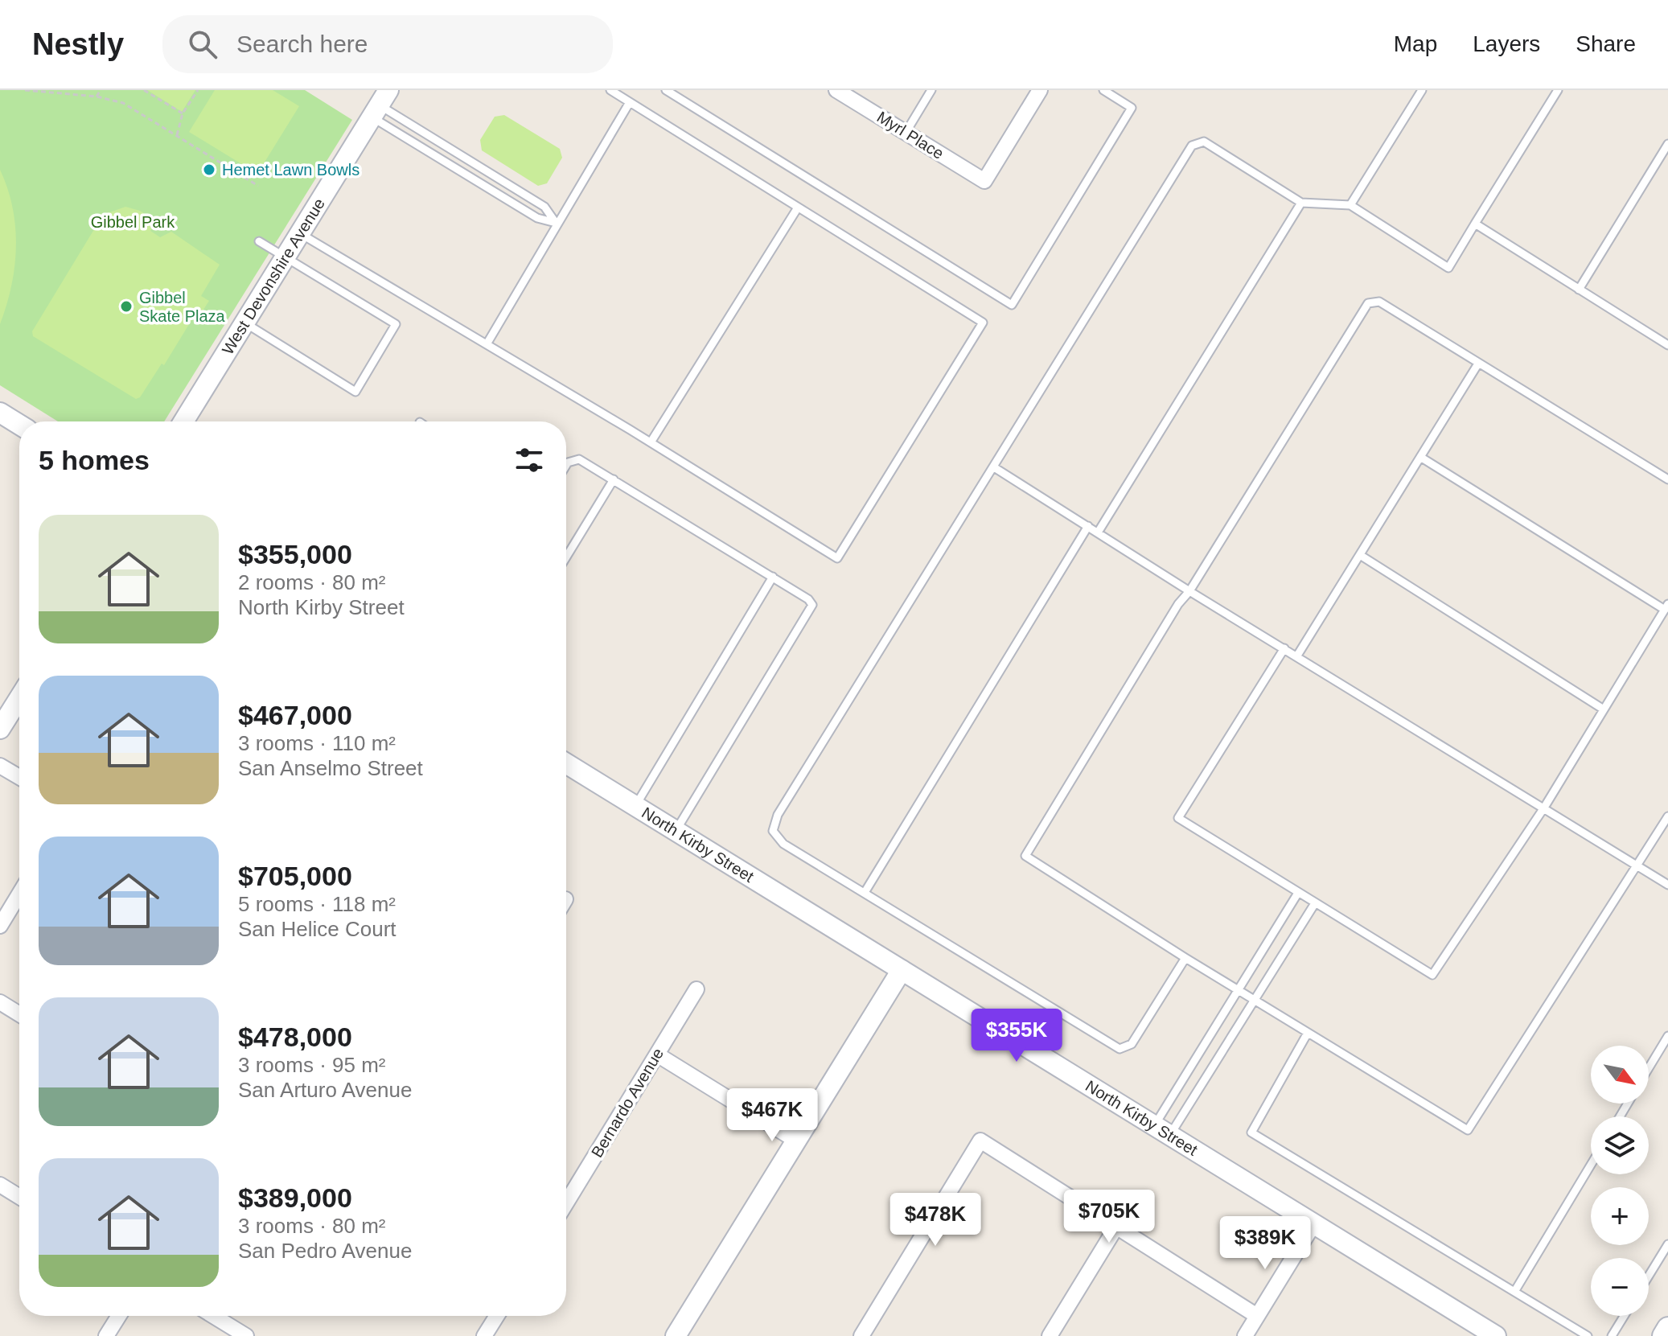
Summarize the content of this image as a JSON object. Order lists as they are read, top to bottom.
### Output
{
  "streets": {
    "street": [
      "Myrl Place",
      "West Devonshire Avenue",
      "North Kirby Street",
      "Bernardo Avenue"
    ]
  },
  "parks": ["Gibbel Park"],
  "places": ["Hemet Lawn Bowls", "Gibbel Skate Plaza"],
  "north": "bottom right",
  "page": {
    "header": "Nestly",
    "search": "Search here",
    "nav": ["Map", "Layers", "Share"],
    "heading": "5 homes",
    "list": [
      {
        "name": "$355,000",
        "note": "2 rooms · 80 m² · North Kirby Street"
      },
      {
        "name": "$467,000",
        "note": "3 rooms · 110 m² · San Anselmo Street"
      },
      {
        "name": "$705,000",
        "note": "5 rooms · 118 m² · San Helice Court"
      },
      {
        "name": "$478,000",
        "note": "3 rooms · 95 m² · San Arturo Avenue"
      },
      {
        "name": "$389,000",
        "note": "3 rooms · 80 m² · San Pedro Avenue"
      }
    ],
    "price": [
      "$355K",
      "$467K",
      "$705K",
      "$478K",
      "$389K"
    ],
    "map_buttons": ["+", "−"]
  }
}
